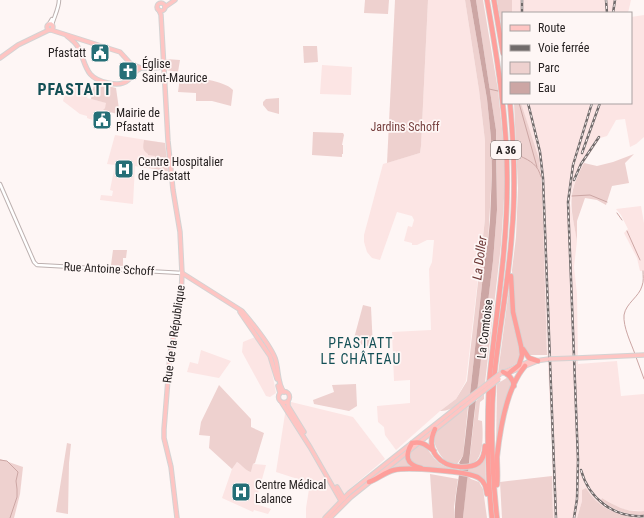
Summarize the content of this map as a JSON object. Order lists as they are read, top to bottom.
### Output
{
  "streets": {
    "highway": ["A 36", "La Comtoise"],
    "main road": ["Rue de la République"],
    "street": ["Rue Antoine Schoff"]
  },
  "crossings": [
    ["Rue Antoine Schoff", "Rue de la République"]
  ],
  "districts": ["PFASTATT", "PFASTATT LE CHÂTEAU"],
  "water": ["La Doller"],
  "parks": ["Jardins Schoff"],
  "places": {
    "public building": ["Pfastatt", "Mairie de Pfastatt"],
    "church": ["Église Saint-Maurice"],
    "hospital": ["Centre Hospitalier de Pfastatt", "Centre Médical Lalance"]
  },
  "legend": [
    "Route",
    "Voie ferrée",
    "Parc",
    "Eau"
  ]
}
